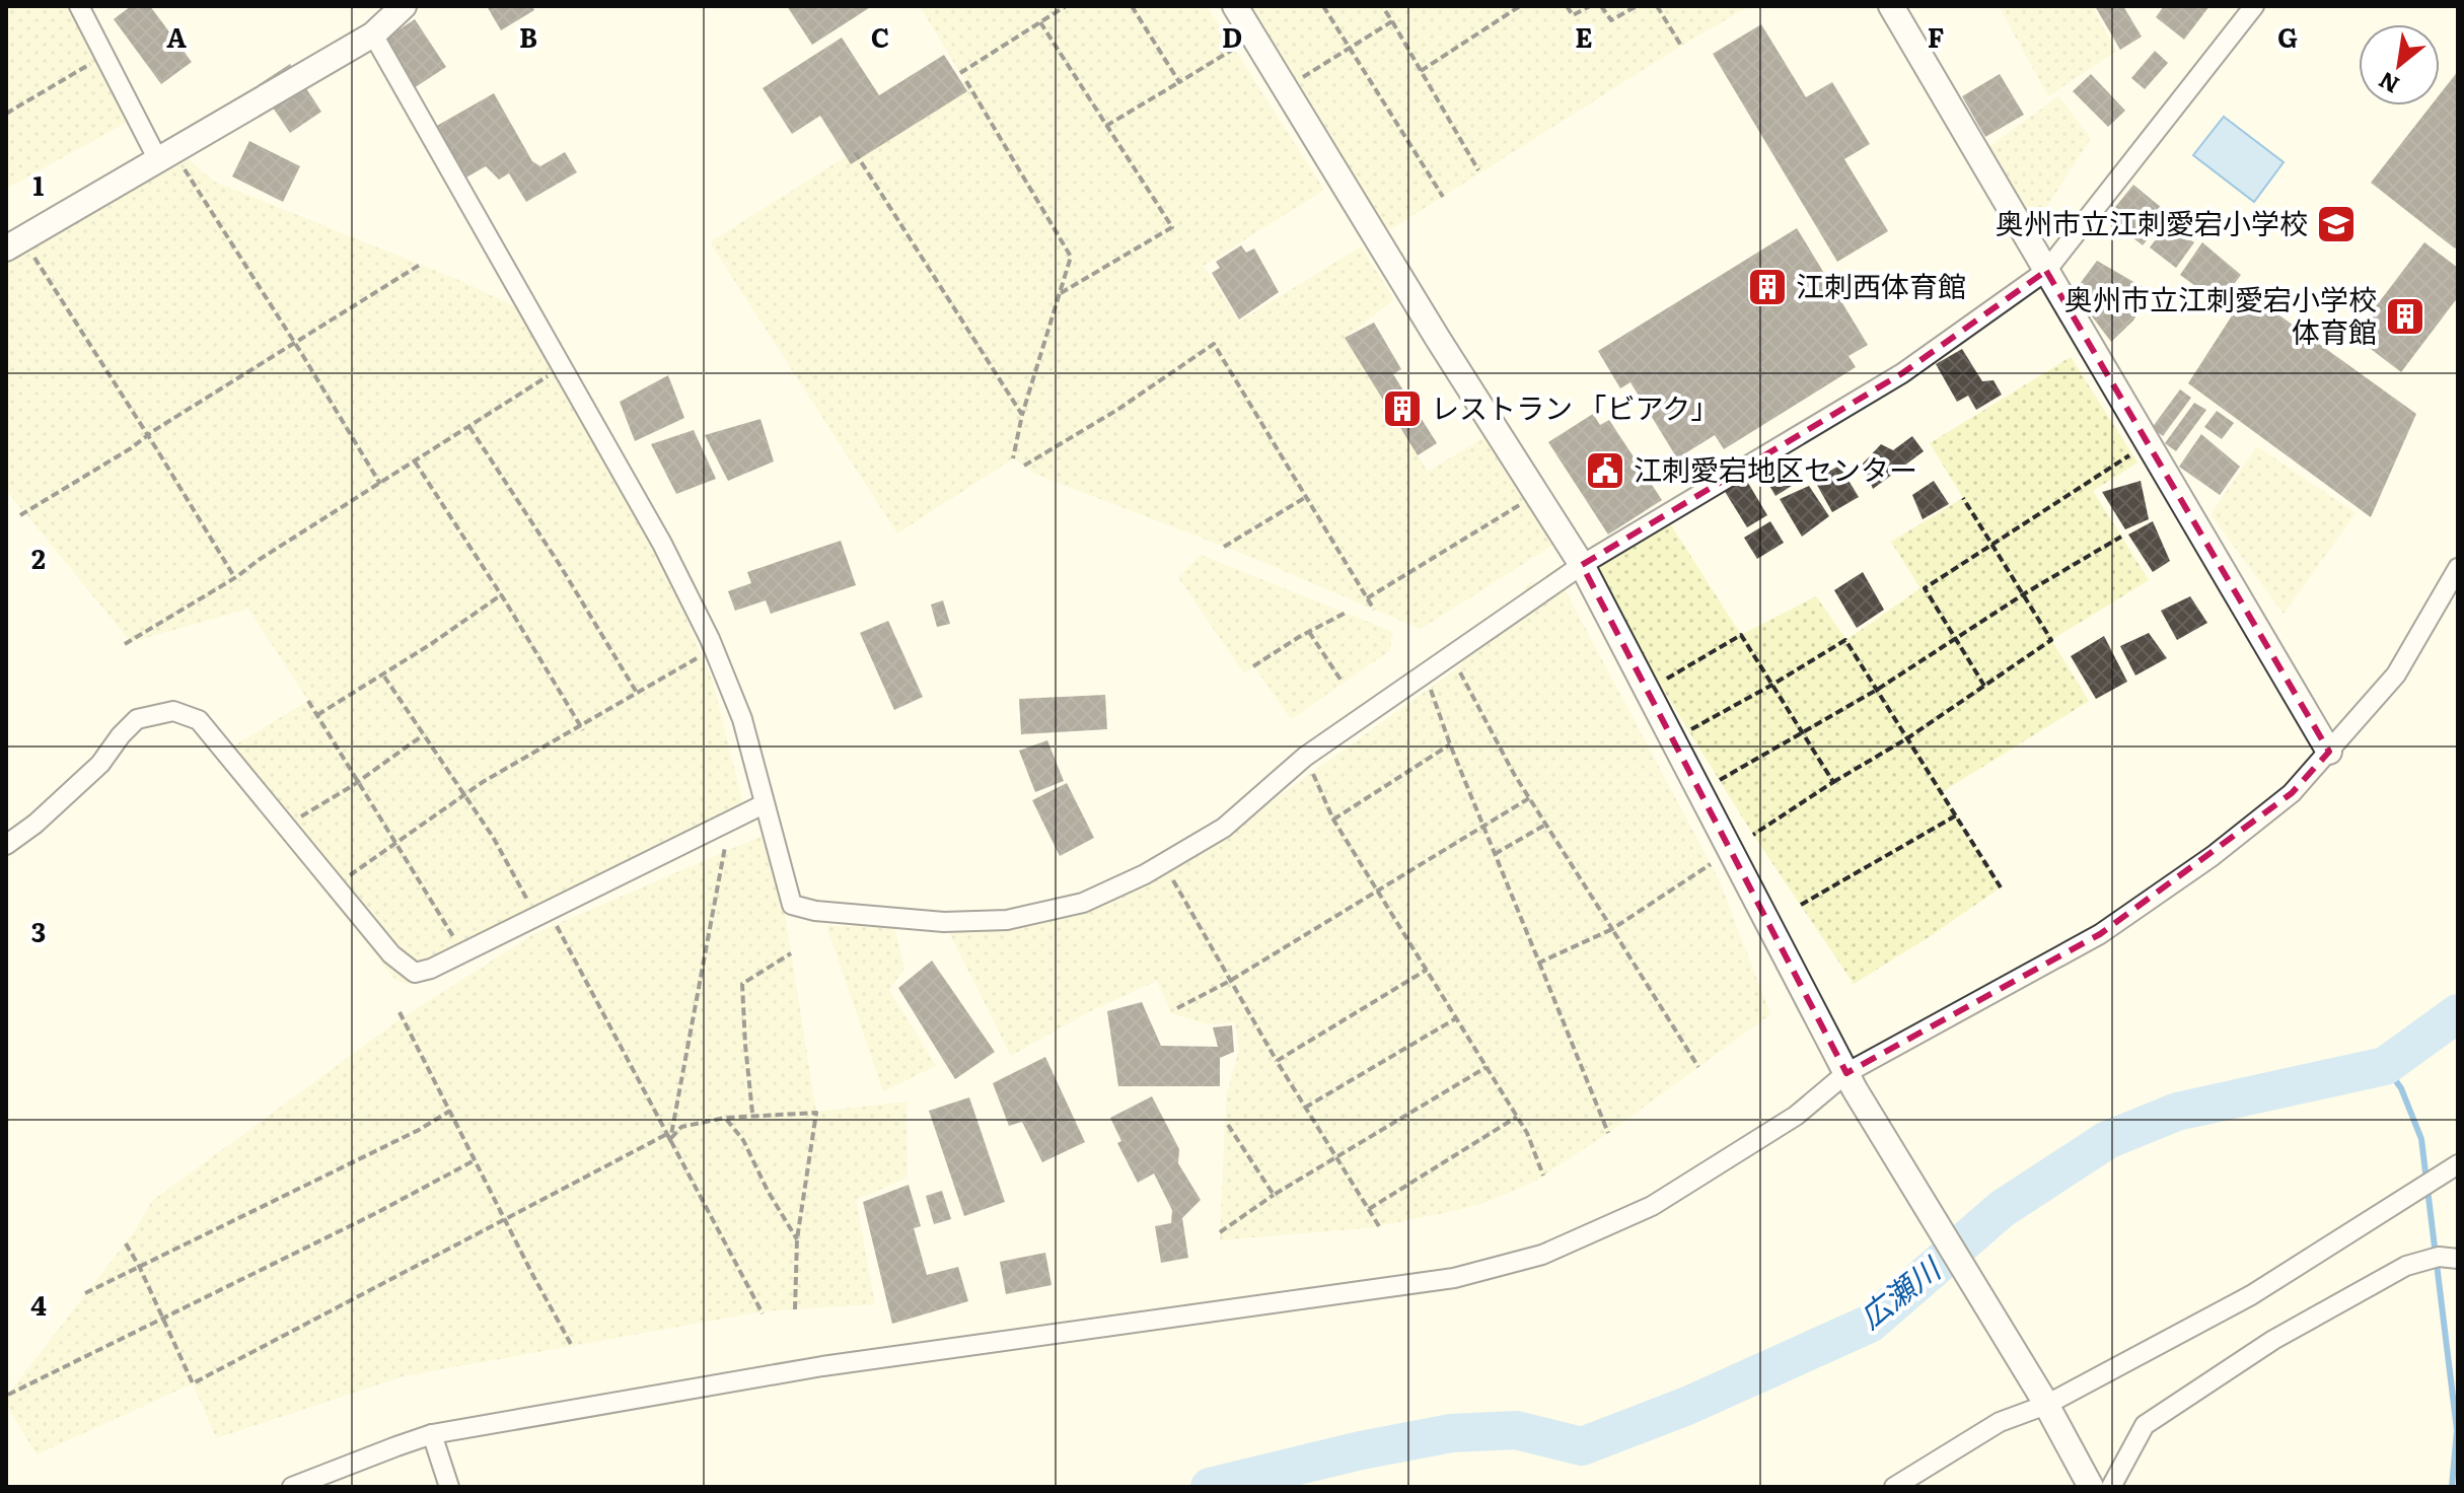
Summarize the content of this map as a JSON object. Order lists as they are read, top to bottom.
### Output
{
  "water": ["広瀬川"],
  "places": {
    "school or university": ["奥州市立江刺愛宕小学校"],
    "building": ["江刺西体育館", "奥州市立江刺愛宕小学校 体育館", "レストラン 「ビアク」"],
    "public building": ["江刺愛宕地区センター"]
  },
  "north": "bottom left",
  "grid": {
    "columns": [
      "A",
      "B",
      "C",
      "D",
      "E",
      "F",
      "G"
    ],
    "rows": [
      "1",
      "2",
      "3",
      "4"
    ]
  }
}
